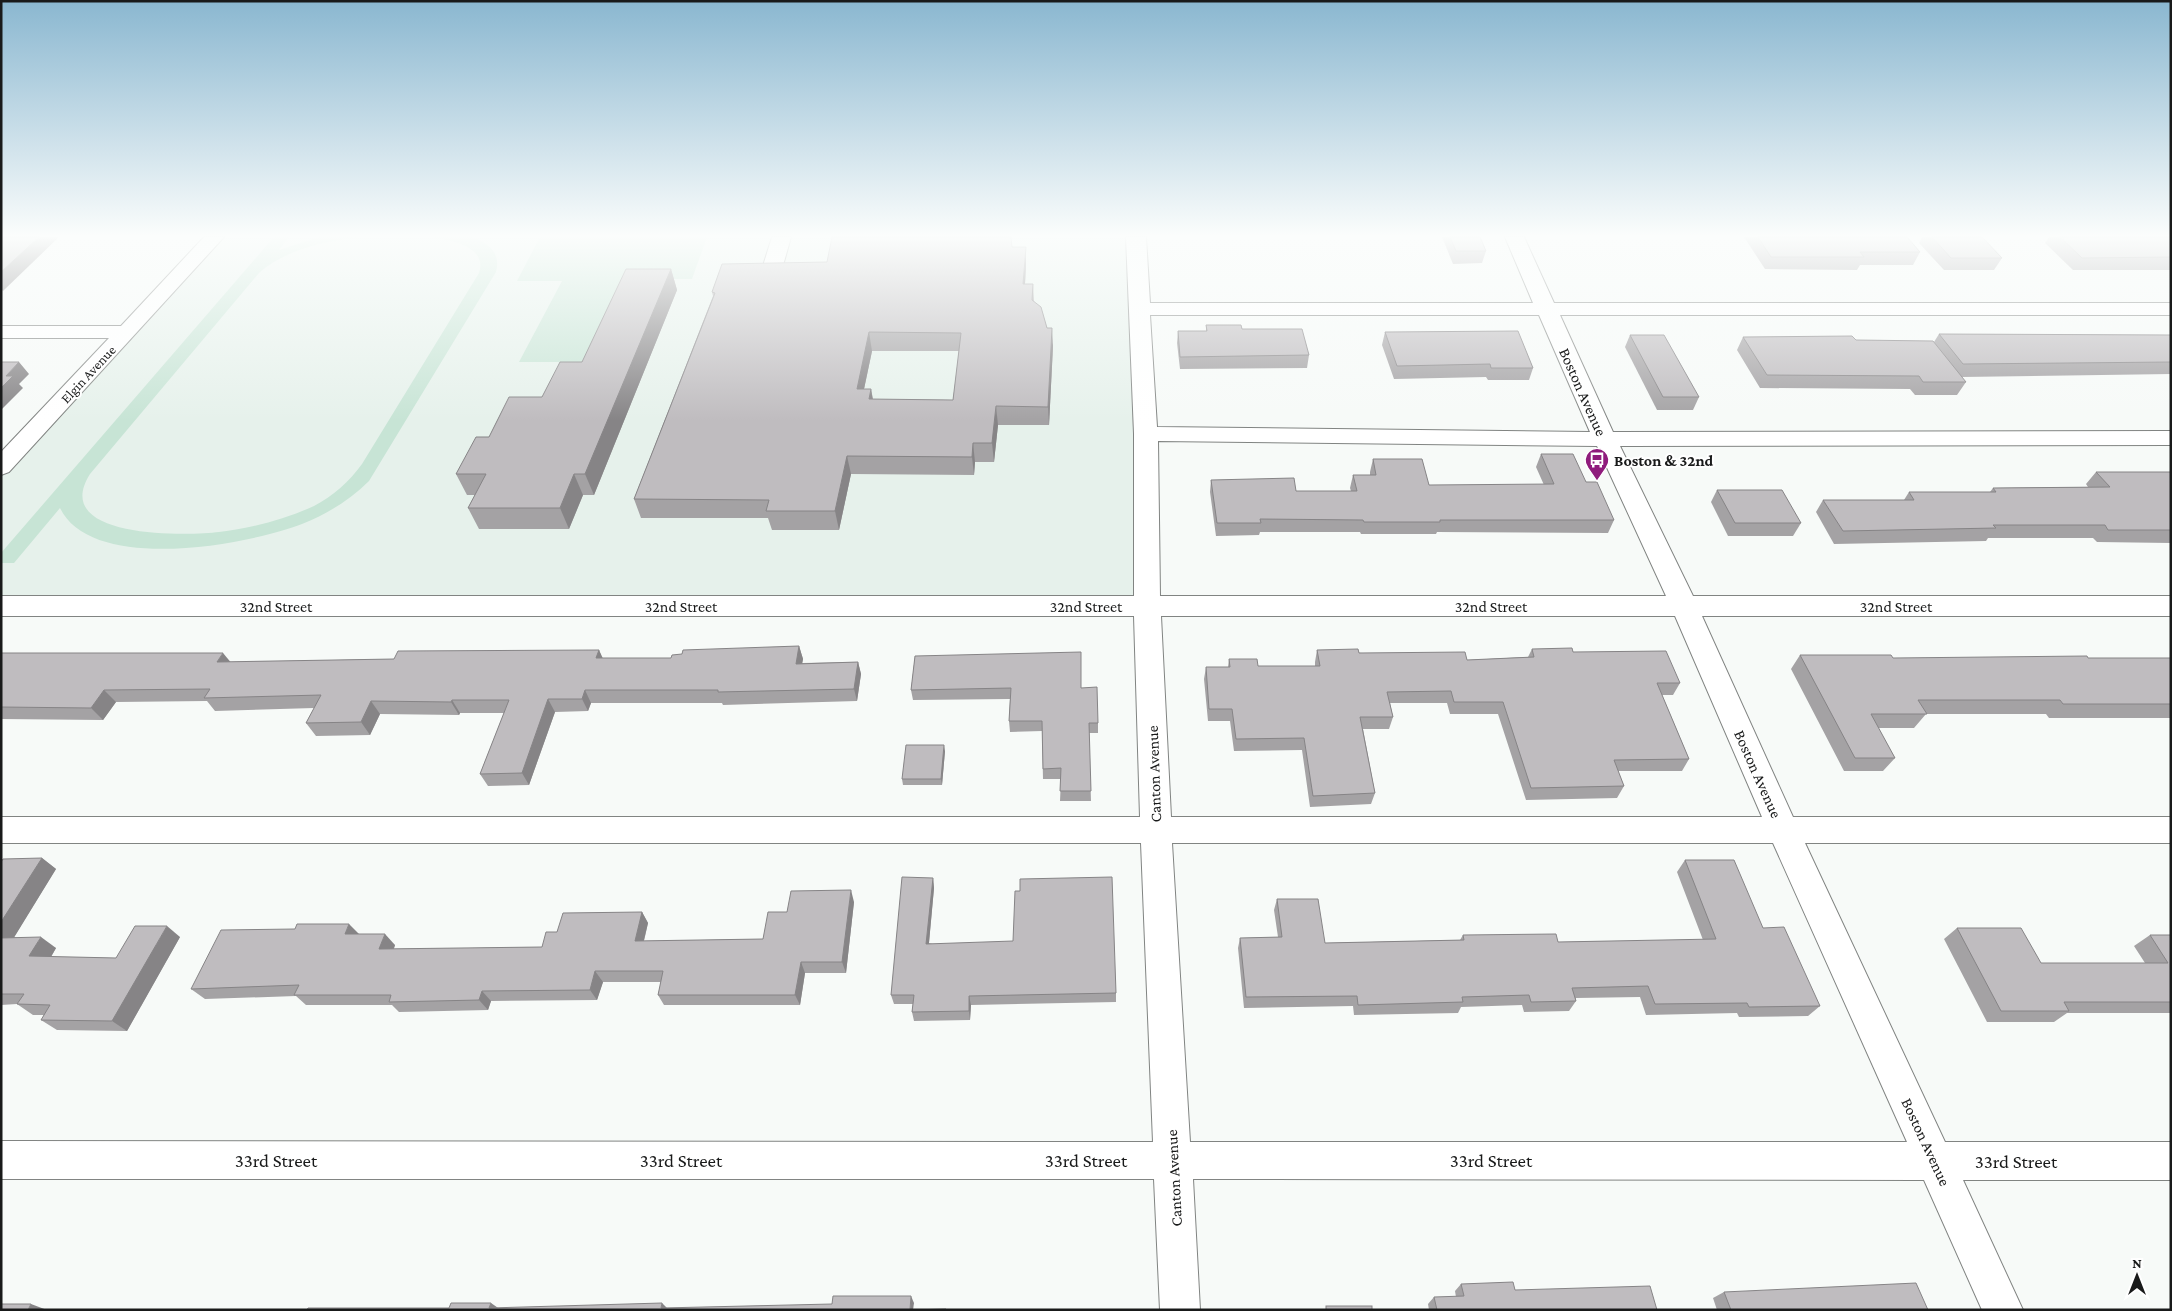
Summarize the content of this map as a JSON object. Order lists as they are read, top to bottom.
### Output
{
  "streets": {
    "street": [
      "Elgin Avenue",
      "Boston Avenue",
      "32nd Street",
      "Canton Avenue",
      "33rd Street"
    ]
  },
  "crossings": [
    ["Boston Avenue", "32nd Street"],
    ["Boston Avenue", "33rd Street"],
    ["32nd Street", "Canton Avenue"],
    ["Canton Avenue", "33rd Street"]
  ],
  "places": {
    "bus stop": ["Boston & 32nd"]
  },
  "north": "top"
}
